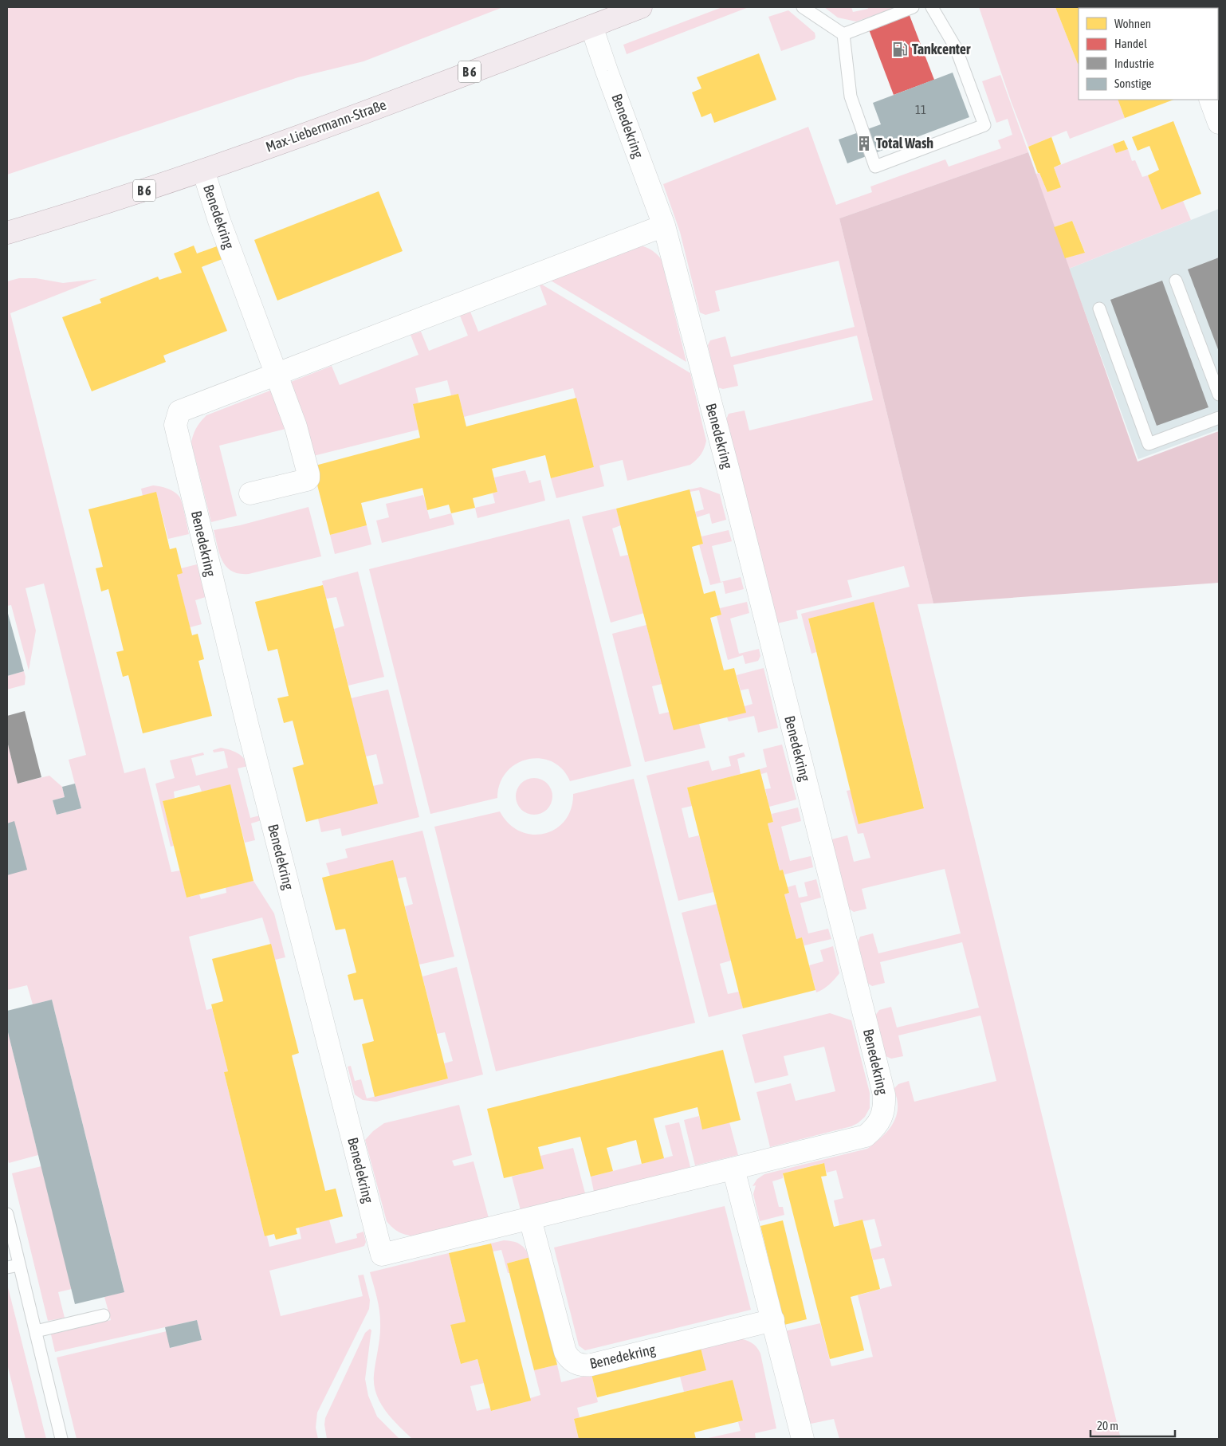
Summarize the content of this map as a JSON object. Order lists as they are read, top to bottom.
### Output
{
  "streets": {
    "main road": ["B 6", "Max-Liebermann-Straße"],
    "street": ["Benedekring"]
  },
  "crossings": [
    ["Max-Liebermann-Straße", "Benedekring"]
  ],
  "places": {
    "fuel station": ["Tankcenter"],
    "building": ["Total Wash"]
  },
  "house_numbers": ["11"],
  "legend": [
    "Wohnen",
    "Handel",
    "Industrie",
    "Sonstige"
  ],
  "scale_bar": "20 m"
}
